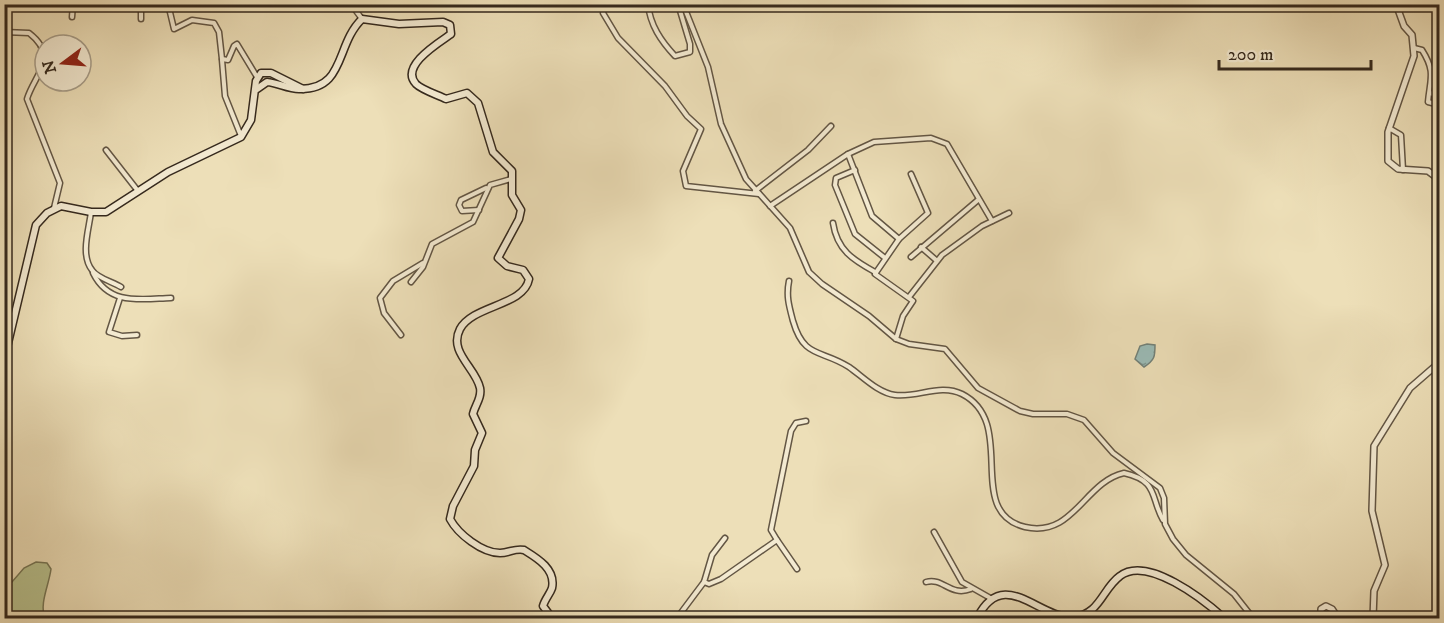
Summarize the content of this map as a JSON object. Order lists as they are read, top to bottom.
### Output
{
  "scale_bar": "200 m",
  "north": "left"
}
